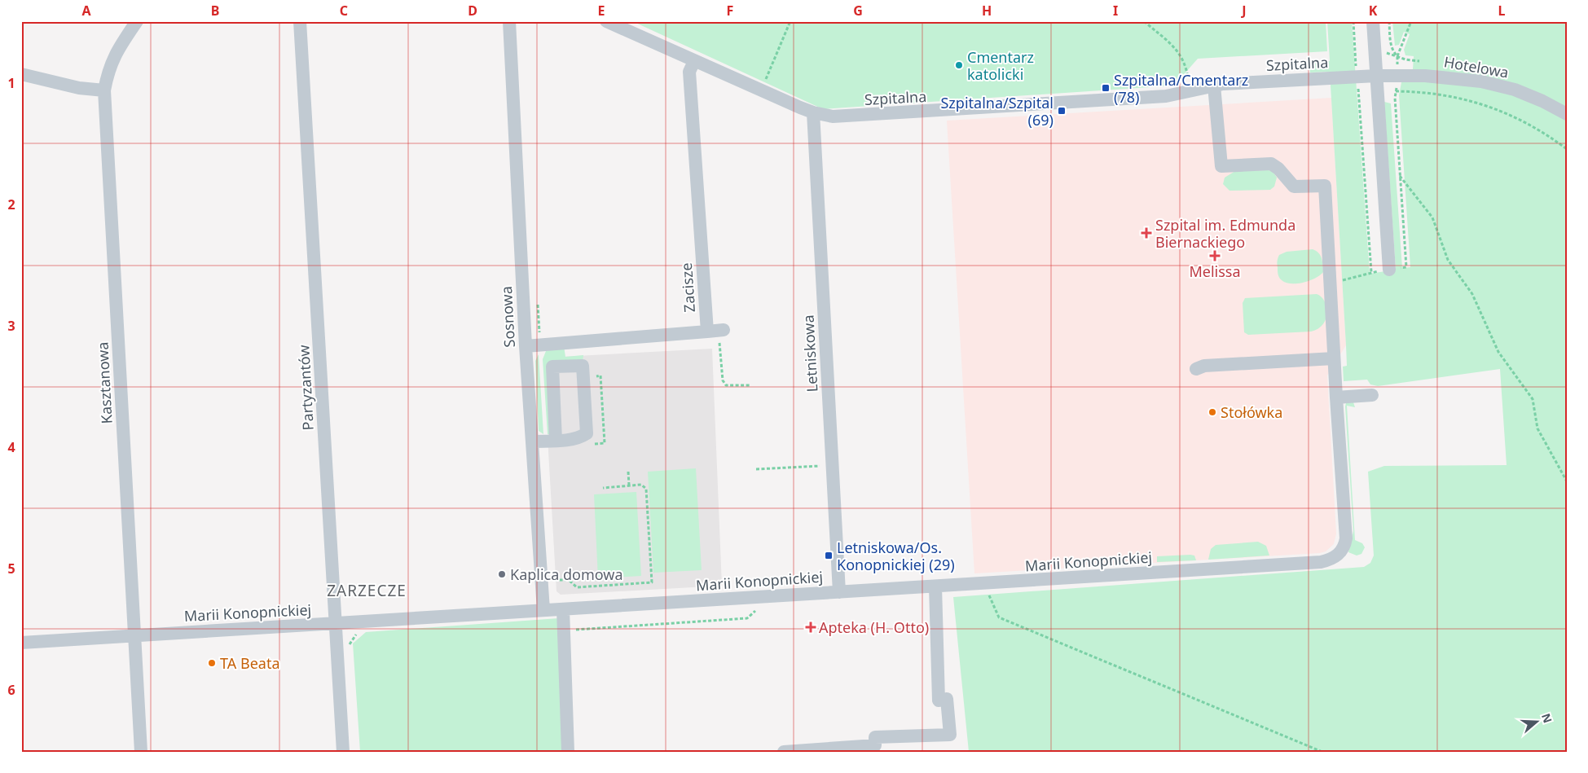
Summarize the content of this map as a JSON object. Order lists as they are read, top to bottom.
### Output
{
  "streets": {
    "street": [
      "Szpitalna",
      "Hotelowa",
      "Zacisze",
      "Sosnowa",
      "Letniskowa",
      "Kasztanowa",
      "Partyzantów",
      "Marii Konopnickiej"
    ]
  },
  "crossings": [
    ["Szpitalna", "Hotelowa"],
    ["Szpitalna", "Zacisze"],
    ["Szpitalna", "Letniskowa"],
    ["Szpitalna", "Marii Konopnickiej"],
    ["Zacisze", "Sosnowa"],
    ["Sosnowa", "Marii Konopnickiej"],
    ["Letniskowa", "Marii Konopnickiej"],
    ["Kasztanowa", "Marii Konopnickiej"],
    ["Partyzantów", "Marii Konopnickiej"]
  ],
  "districts": ["ZARZECZE"],
  "places": {
    "other": [
      "Cmentarz katolicki",
      "Stołówka",
      "Kaplica domowa",
      "TA Beata"
    ],
    "transit": ["Szpitalna/Cmentarz (78)", "Szpitalna/Szpital (69)", "Letniskowa/Os. Konopnickiej (29)"],
    "health": ["Szpital im. Edmunda Biernackiego", "Melissa", "Apteka (H. Otto)"]
  },
  "north": "right",
  "grid": {
    "columns": [
      "A",
      "B",
      "C",
      "D",
      "E",
      "F",
      "G",
      "H",
      "I",
      "J",
      "K",
      "L"
    ],
    "rows": [
      "1",
      "2",
      "3",
      "4",
      "5",
      "6"
    ]
  }
}
